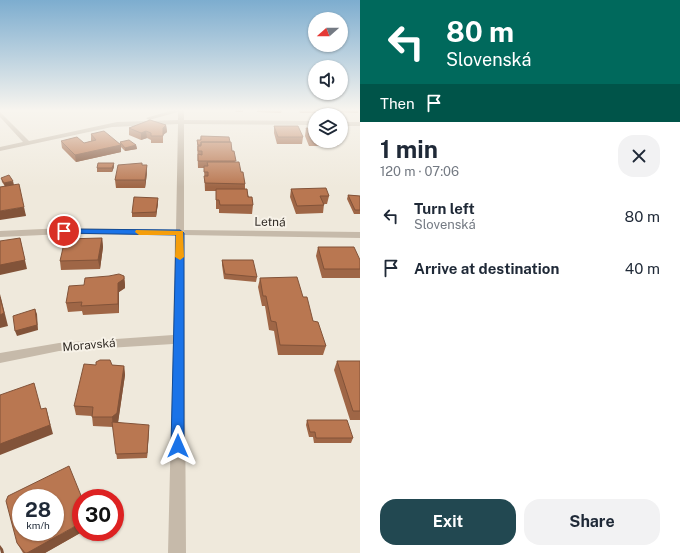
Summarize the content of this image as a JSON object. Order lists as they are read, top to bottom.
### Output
{
  "streets": {
    "street": ["Letná", "Moravská"]
  },
  "north": "left",
  "page": {
    "turn": ["80 m", "Slovenská"],
    "then": "Then",
    "heading": ["1 min", "120 m · 07:06"],
    "list": [
      {
        "name": "Turn left",
        "note": "Slovenská",
        "value": "80 m"
      },
      {
        "name": "Arrive at destination",
        "value": "40 m"
      }
    ],
    "speed": "28 km/h",
    "limit": "30",
    "buttons": ["Exit", "Share"]
  }
}
